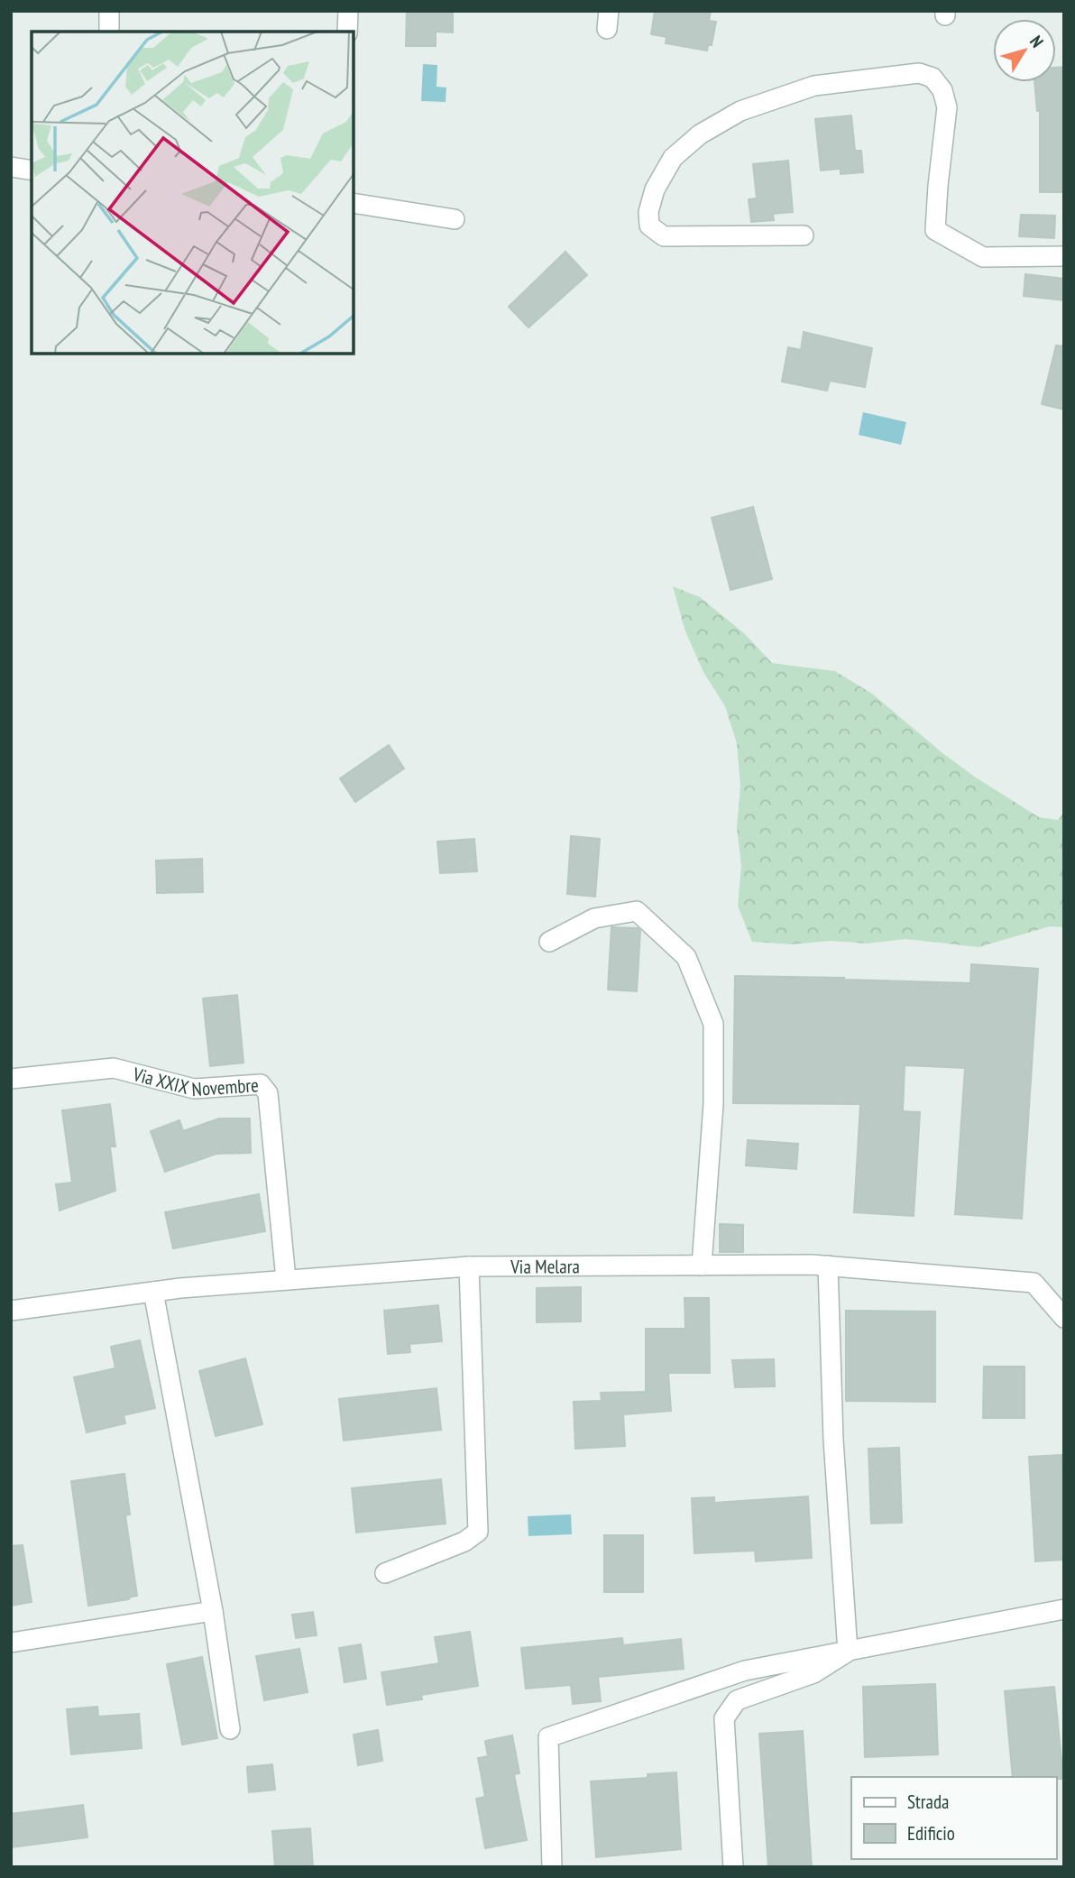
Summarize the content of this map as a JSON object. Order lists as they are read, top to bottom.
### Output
{
  "streets": {
    "street": ["Via XXIX Novembre", "Via Melara"]
  },
  "crossings": [
    ["Via XXIX Novembre", "Via Melara"]
  ],
  "legend": ["Strada", "Edificio"],
  "north": "top right"
}
